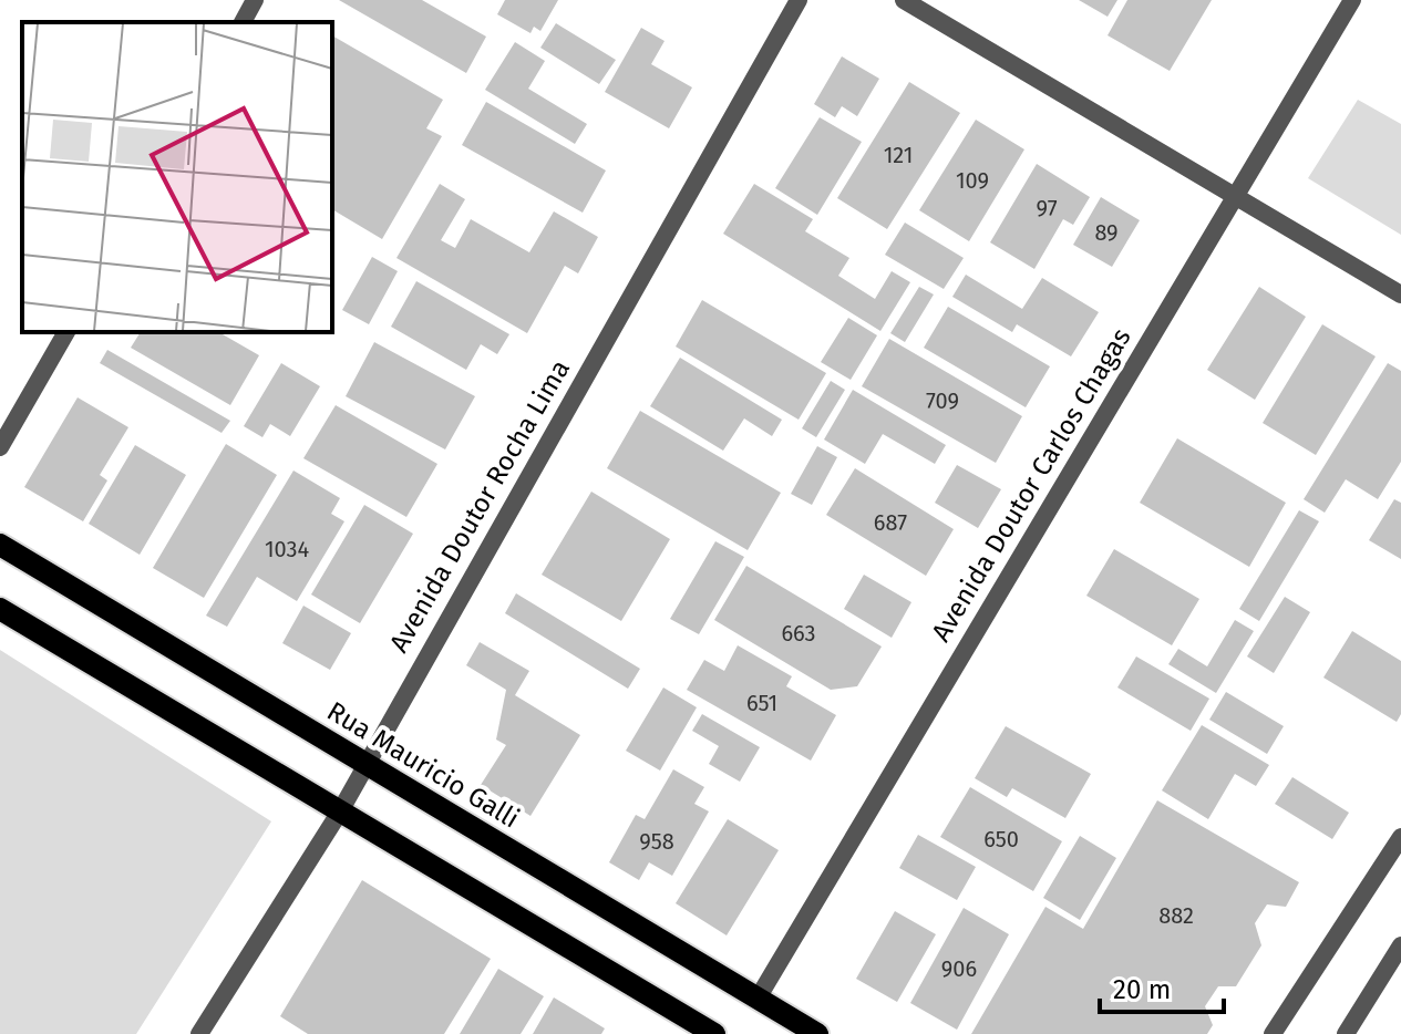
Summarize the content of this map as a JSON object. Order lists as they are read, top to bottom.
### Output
{
  "streets": {
    "main road": ["Rua Mauricio Galli"],
    "street": ["Avenida Doutor Carlos Chagas", "Avenida Doutor Rocha Lima"]
  },
  "crossings": [
    ["Avenida Doutor Carlos Chagas", "Rua Mauricio Galli"],
    ["Avenida Doutor Rocha Lima", "Rua Mauricio Galli"]
  ],
  "house_numbers": [
    "121",
    "109",
    "97",
    "89",
    "709",
    "687",
    "1034",
    "663",
    "651",
    "650",
    "958",
    "882",
    "906"
  ],
  "scale_bar": "20 m"
}
